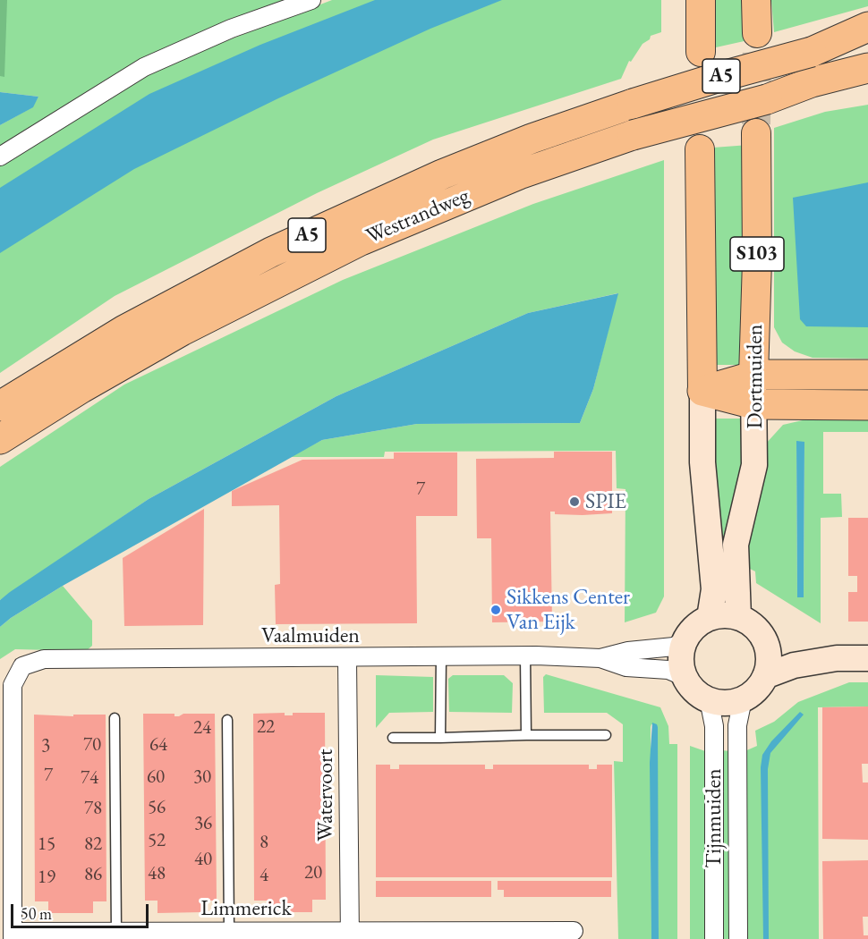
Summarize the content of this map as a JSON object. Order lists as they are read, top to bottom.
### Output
{
  "streets": {
    "highway": ["A5", "Westrandweg"],
    "main road": ["S103", "Dortmuiden"],
    "street": [
      "Vaalmuiden",
      "Watervoort",
      "Tijnmuiden",
      "Limmerick"
    ]
  },
  "crossings": [
    ["A5", "Westrandweg"],
    ["S103", "Dortmuiden"],
    ["S103", "Vaalmuiden"],
    ["S103", "Tijnmuiden"],
    ["Dortmuiden", "Vaalmuiden"],
    ["Dortmuiden", "Tijnmuiden"],
    ["Vaalmuiden", "Watervoort"],
    ["Vaalmuiden", "Tijnmuiden"],
    ["Vaalmuiden", "Limmerick"],
    ["Watervoort", "Limmerick"]
  ],
  "places": ["SPIE", "Sikkens Center Van Eijk"],
  "house_numbers": [
    "7",
    "22",
    "24",
    "70",
    "64",
    "3",
    "7",
    "60",
    "30",
    "74",
    "56",
    "78",
    "36",
    "52",
    "8",
    "15",
    "82",
    "40",
    "20",
    "48",
    "86",
    "4",
    "19"
  ],
  "scale_bar": "50 m"
}
